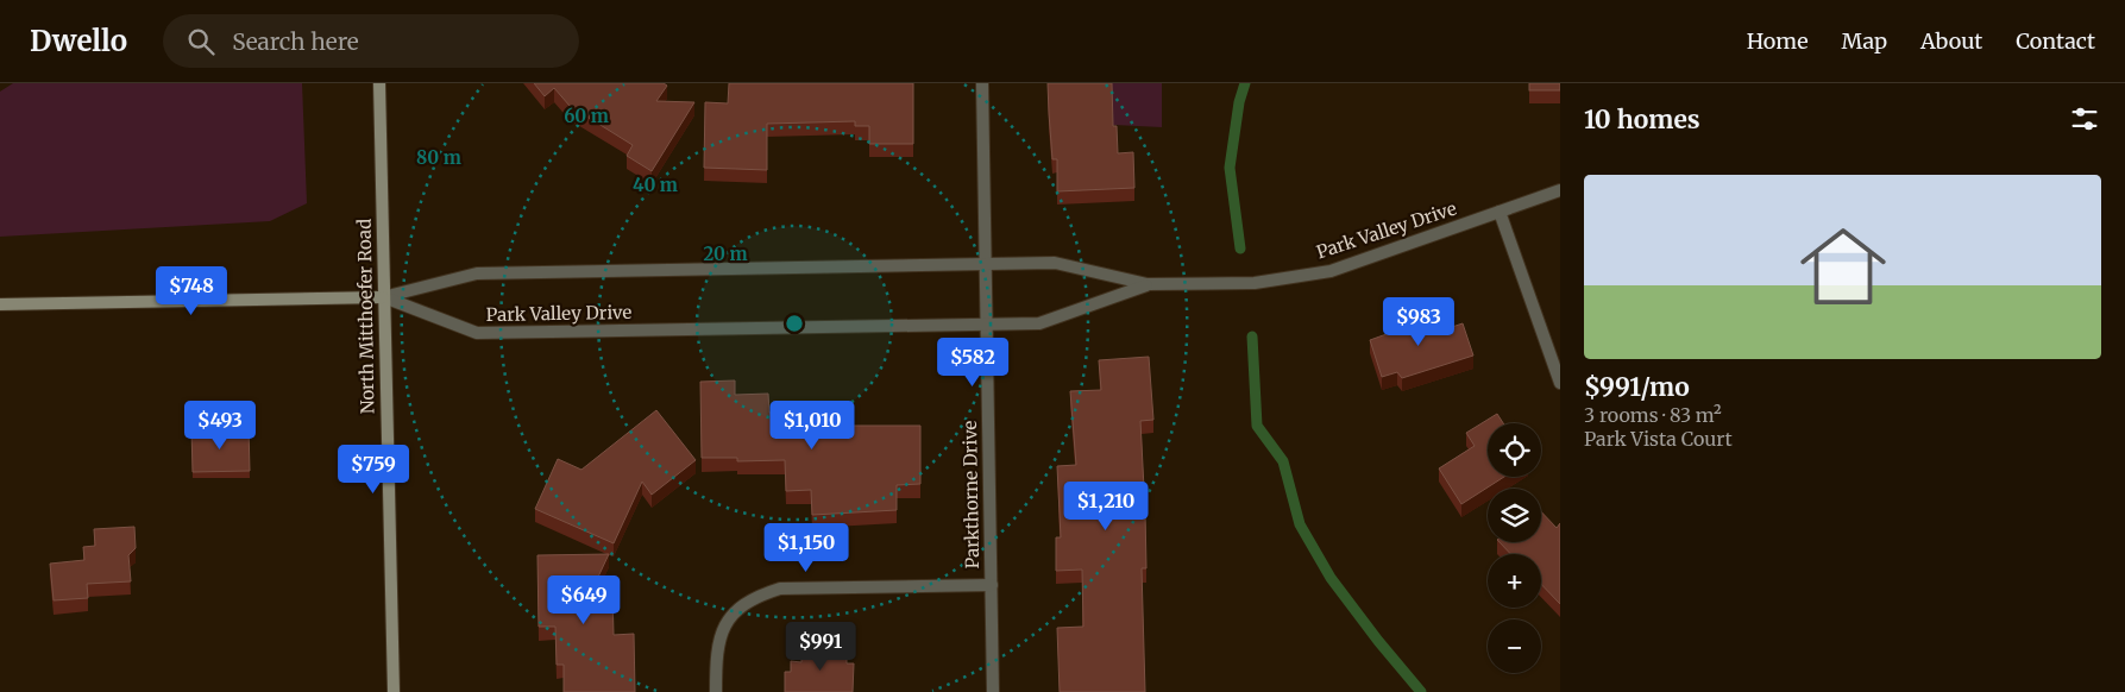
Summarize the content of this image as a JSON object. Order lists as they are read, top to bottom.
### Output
{
  "streets": {
    "main road": ["North Mitthoefer Road"],
    "street": ["Park Valley Drive", "Parkthorne Drive"]
  },
  "crossings": [
    ["Park Valley Drive", "North Mitthoefer Road"],
    ["Park Valley Drive", "Parkthorne Drive"]
  ],
  "page": {
    "header": "Dwello",
    "search": "Search here",
    "nav": [
      "Home",
      "Map",
      "About",
      "Contact"
    ],
    "heading": "10 homes",
    "list": [
      {
        "name": "$991/mo",
        "note": "3 rooms · 83 m² · Park Vista Court"
      }
    ],
    "price": [
      "$748",
      "$983",
      "$582",
      "$493",
      "$1,010",
      "$759",
      "$1,210",
      "$1,150",
      "$649",
      "$991"
    ],
    "map_buttons": ["+", "−"]
  },
  "rings": [
    "60 m",
    "80 m",
    "40 m",
    "20 m"
  ]
}
